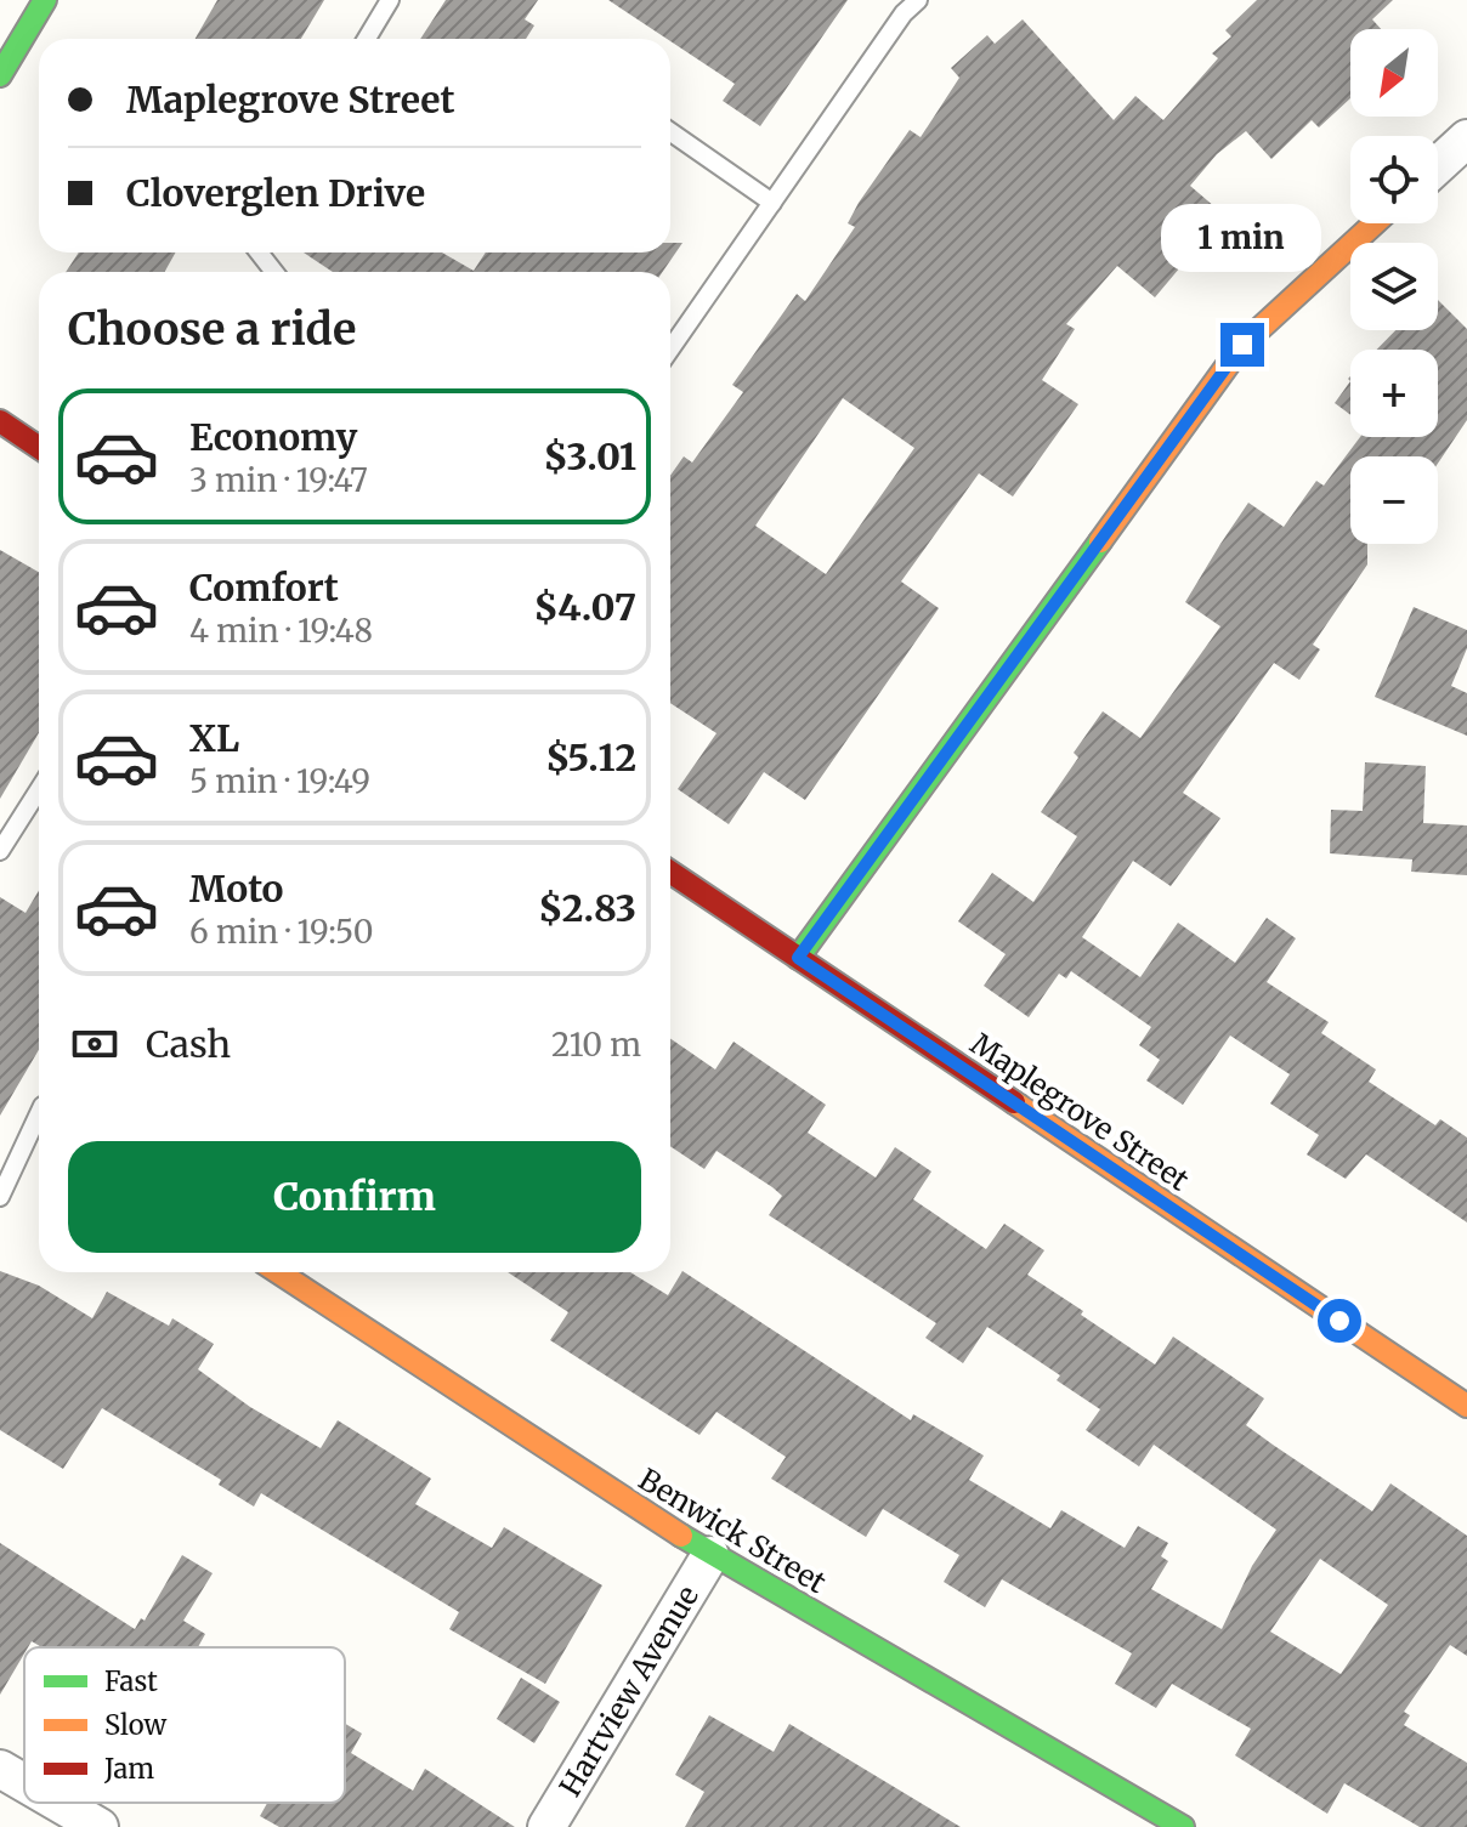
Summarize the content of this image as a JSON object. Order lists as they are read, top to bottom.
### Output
{
  "streets": {
    "street": ["Maplegrove Street", "Benwick Street", "Hartview Avenue"]
  },
  "crossings": [
    ["Benwick Street", "Hartview Avenue"]
  ],
  "legend": ["Fast", "Slow", "Jam"],
  "north": "bottom left",
  "page": {
    "map_buttons": ["+", "−"],
    "banner": ["Maplegrove Street", "Cloverglen Drive"],
    "bubble": "1 min",
    "heading": "Choose a ride",
    "list": [
      {
        "name": "Economy",
        "note": "3 min · 19:47",
        "value": "$3.01"
      },
      {
        "name": "Comfort",
        "note": "4 min · 19:48",
        "value": "$4.07"
      },
      {
        "name": "XL",
        "note": "5 min · 19:49",
        "value": "$5.12"
      },
      {
        "name": "Moto",
        "note": "6 min · 19:50",
        "value": "$2.83"
      }
    ],
    "pay": ["Cash", "210 m"],
    "buttons": "Confirm"
  }
}
